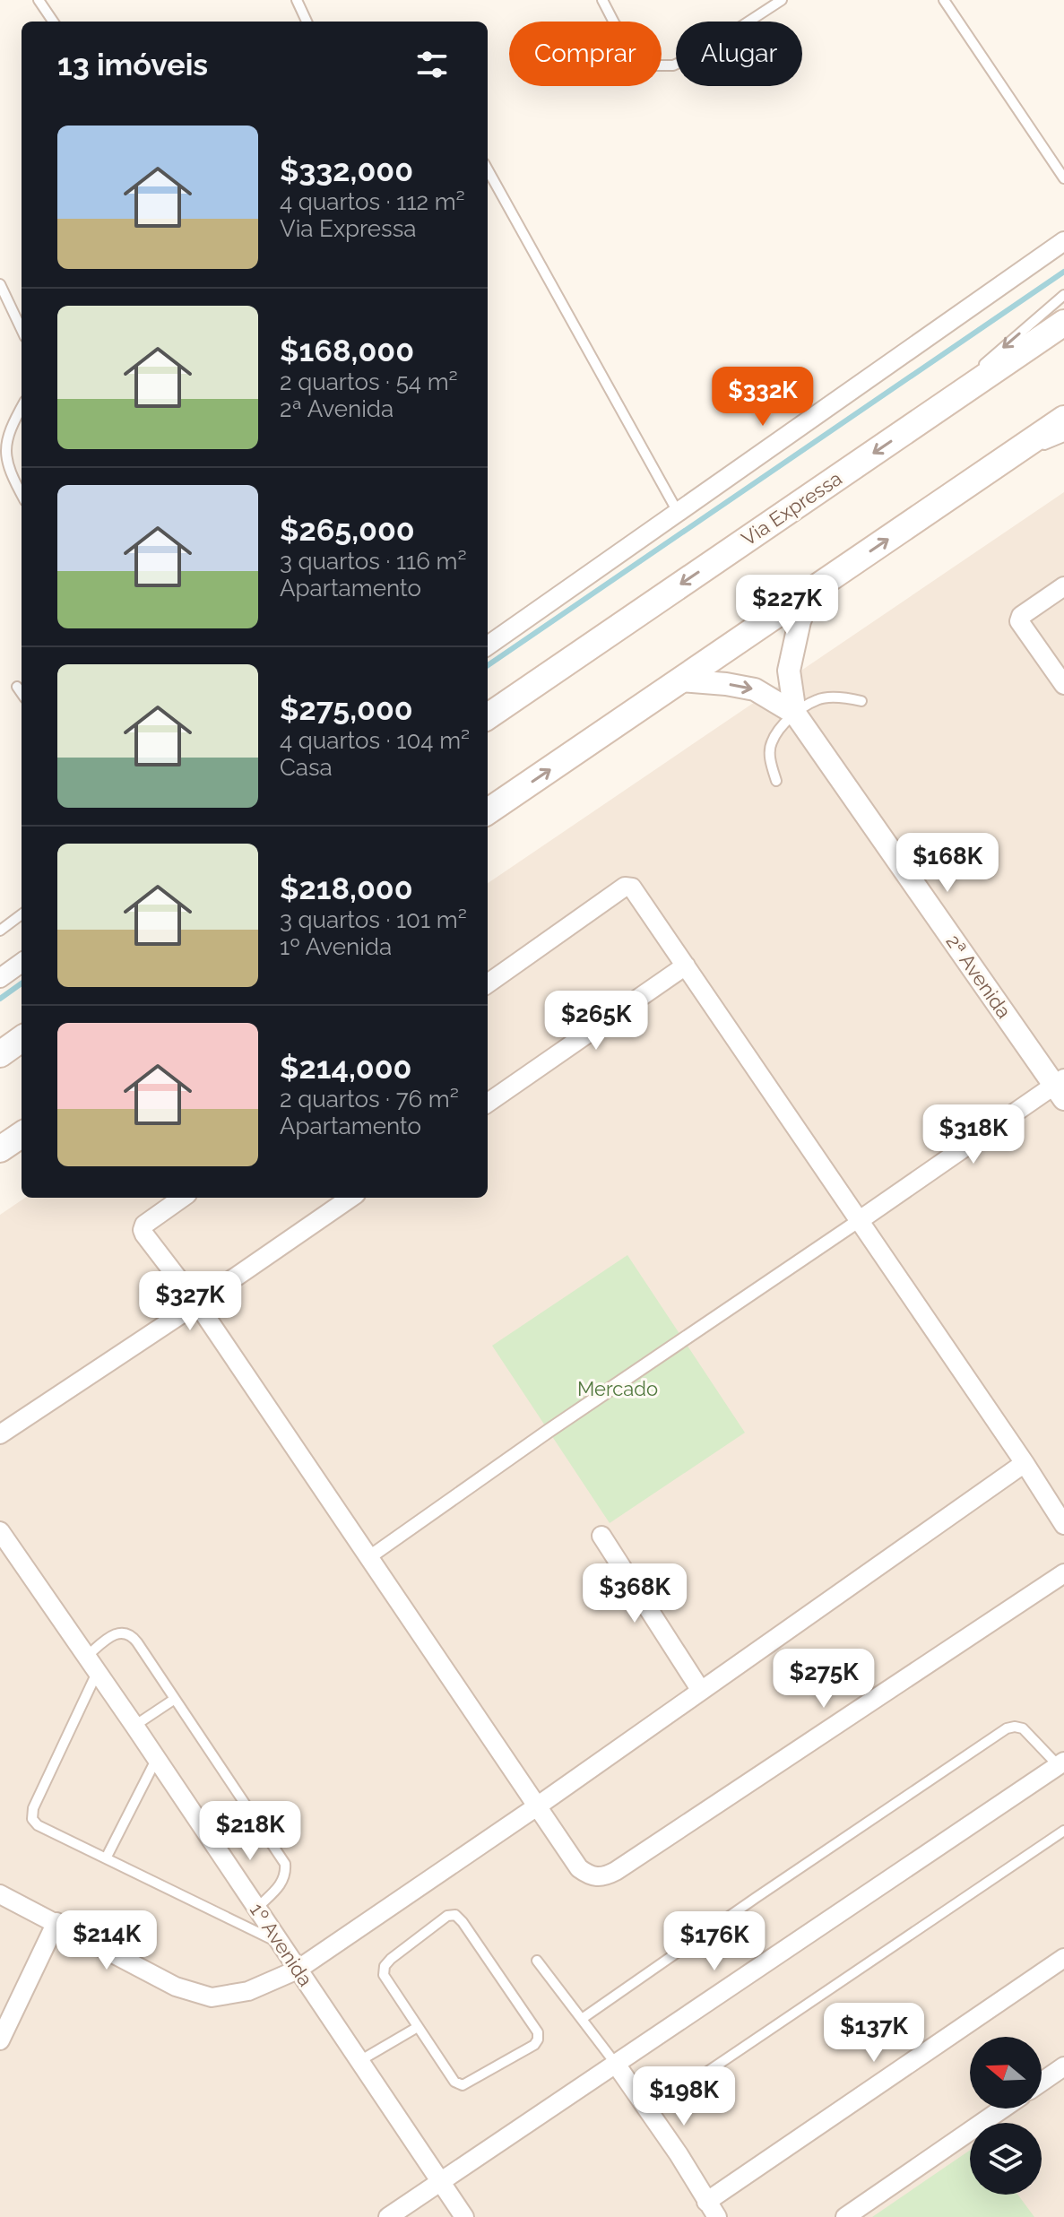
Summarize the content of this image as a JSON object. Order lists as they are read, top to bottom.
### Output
{
  "streets": {
    "main road": ["Via Expressa"],
    "street": ["2ª Avenida", "1º Avenida"]
  },
  "parks": ["Mercado"],
  "north": "left",
  "page": {
    "chip": ["Comprar", "Alugar"],
    "heading": "13 imóveis",
    "list": [
      {
        "name": "$332,000",
        "note": "4 quartos · 112 m² · Via Expressa"
      },
      {
        "name": "$168,000",
        "note": "2 quartos · 54 m² · 2ª Avenida"
      },
      {
        "name": "$265,000",
        "note": "3 quartos · 116 m² · Apartamento"
      },
      {
        "name": "$275,000",
        "note": "4 quartos · 104 m² · Casa"
      },
      {
        "name": "$218,000",
        "note": "3 quartos · 101 m² · 1º Avenida"
      },
      {
        "name": "$214,000",
        "note": "2 quartos · 76 m² · Apartamento"
      }
    ],
    "price": [
      "$332K",
      "$227K",
      "$168K",
      "$265K",
      "$318K",
      "$327K",
      "$368K",
      "$275K",
      "$218K",
      "$214K",
      "$176K",
      "$137K",
      "$198K"
    ]
  }
}
